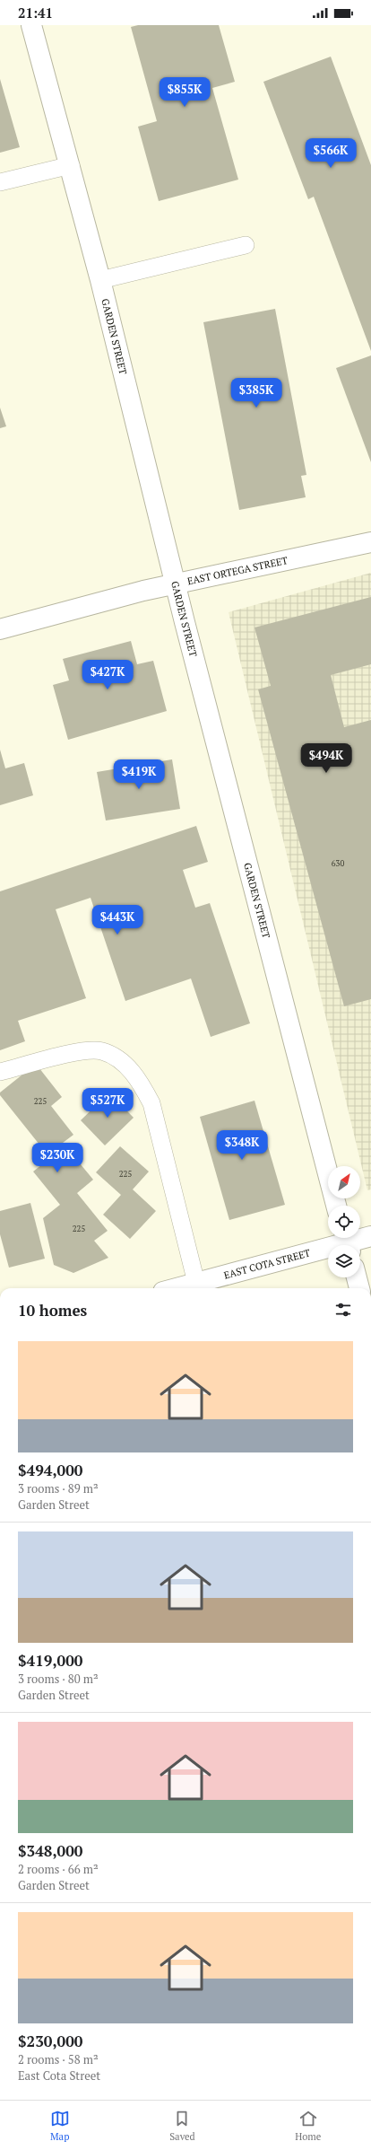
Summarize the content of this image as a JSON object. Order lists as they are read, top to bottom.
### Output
{
  "streets": {
    "main road": ["GARDEN STREET", "EAST ORTEGA STREET", "EAST COTA STREET"]
  },
  "crossings": [
    ["GARDEN STREET", "EAST ORTEGA STREET"]
  ],
  "house_numbers": [
    "630",
    "225",
    "225",
    "225"
  ],
  "north": "top right",
  "page": {
    "status": "21:41",
    "price": [
      "$855K",
      "$566K",
      "$385K",
      "$427K",
      "$494K",
      "$419K",
      "$443K",
      "$527K",
      "$348K",
      "$230K"
    ],
    "heading": "10 homes",
    "list": [
      {
        "name": "$494,000",
        "note": "3 rooms · 89 m² · Garden Street"
      },
      {
        "name": "$419,000",
        "note": "3 rooms · 80 m² · Garden Street"
      },
      {
        "name": "$348,000",
        "note": "2 rooms · 66 m² · Garden Street"
      },
      {
        "name": "$230,000",
        "note": "2 rooms · 58 m² · East Cota Street"
      }
    ],
    "tabs": ["Map", "Saved", "Home"]
  }
}
